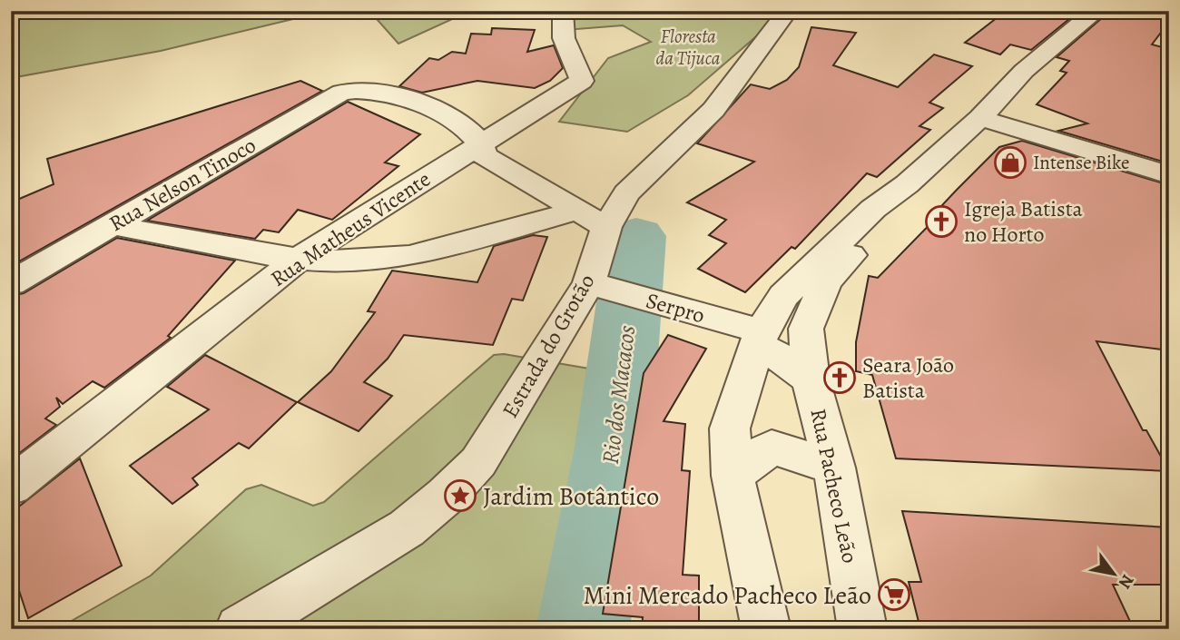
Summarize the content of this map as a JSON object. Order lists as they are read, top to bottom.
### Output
{
  "streets": {
    "street": [
      "Rua Nelson Tinoco",
      "Rua Matheus Vicente",
      "Serpro",
      "Estrada do Grotão",
      "Rua Pacheco Leão"
    ]
  },
  "crossings": [
    ["Rua Nelson Tinoco", "Rua Matheus Vicente"],
    ["Serpro", "Estrada do Grotão"],
    ["Serpro", "Rua Pacheco Leão"]
  ],
  "water": ["Rio dos Macacos"],
  "parks": ["Floresta da Tijuca"],
  "places": {
    "shop": ["Intense Bike"],
    "church": ["Igreja Batista no Horto", "Seara João Batista"],
    "place": ["Jardim Botântico"],
    "supermarket": ["Mini Mercado Pacheco Leão"]
  },
  "north": "bottom right"
}
